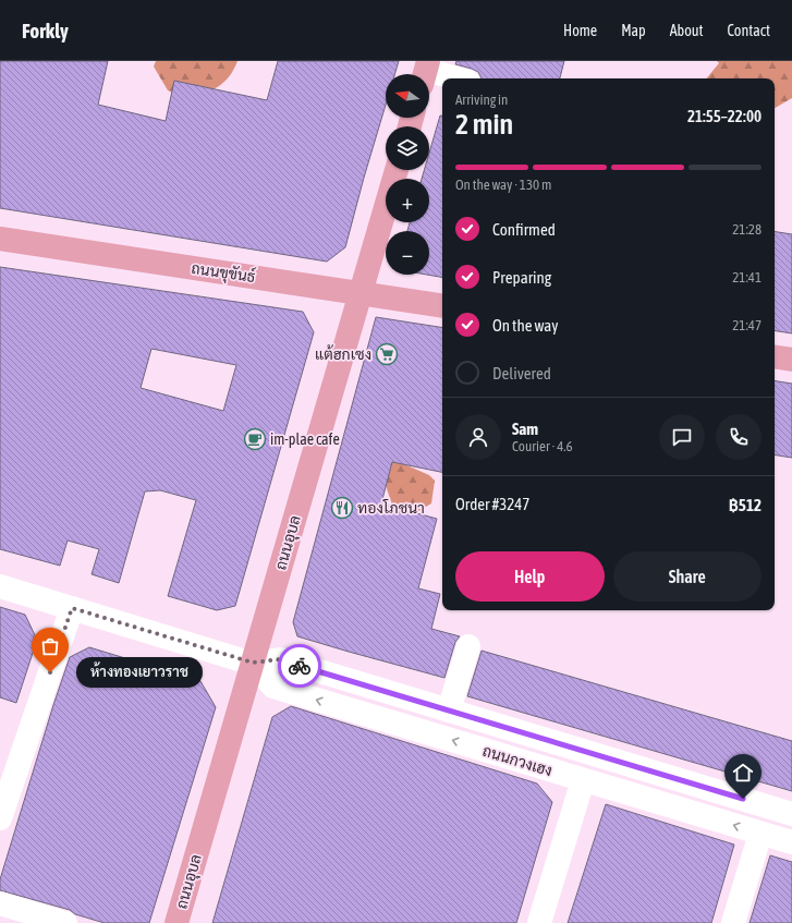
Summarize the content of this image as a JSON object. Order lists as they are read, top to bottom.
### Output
{
  "streets": {
    "main road": ["ถนนขุขันธ์", "ถนนอุบล"],
    "street": ["ถนนกวงเฮง"]
  },
  "crossings": [
    ["ถนนขุขันธ์", "ถนนอุบล"],
    ["ถนนอุบล", "ถนนกวงเฮง"]
  ],
  "places": {
    "supermarket": ["แต้ฮกเซง"],
    "cafe": ["im-plae cafe"],
    "restaurant": ["ทองโภชนา"],
    "other": ["ห้างทองเยาวราช"]
  },
  "north": "left",
  "page": {
    "header": "Forkly",
    "nav": [
      "Home",
      "Map",
      "About",
      "Contact"
    ],
    "map_buttons": ["+", "−"],
    "heading": ["2 min", "Arriving in", "21:55–22:00"],
    "panel": [
      "Sam",
      "Courier · 4.6",
      "Order #3247",
      "฿512"
    ],
    "bar": "On the way · 130 m",
    "list": [
      ["Confirmed", "21:28"],
      ["Preparing", "21:41"],
      ["On the way", "21:47"],
      "Delivered"
    ],
    "buttons": ["Help", "Share"],
    "bubble": "ห้างทองเยาวราช"
  }
}
